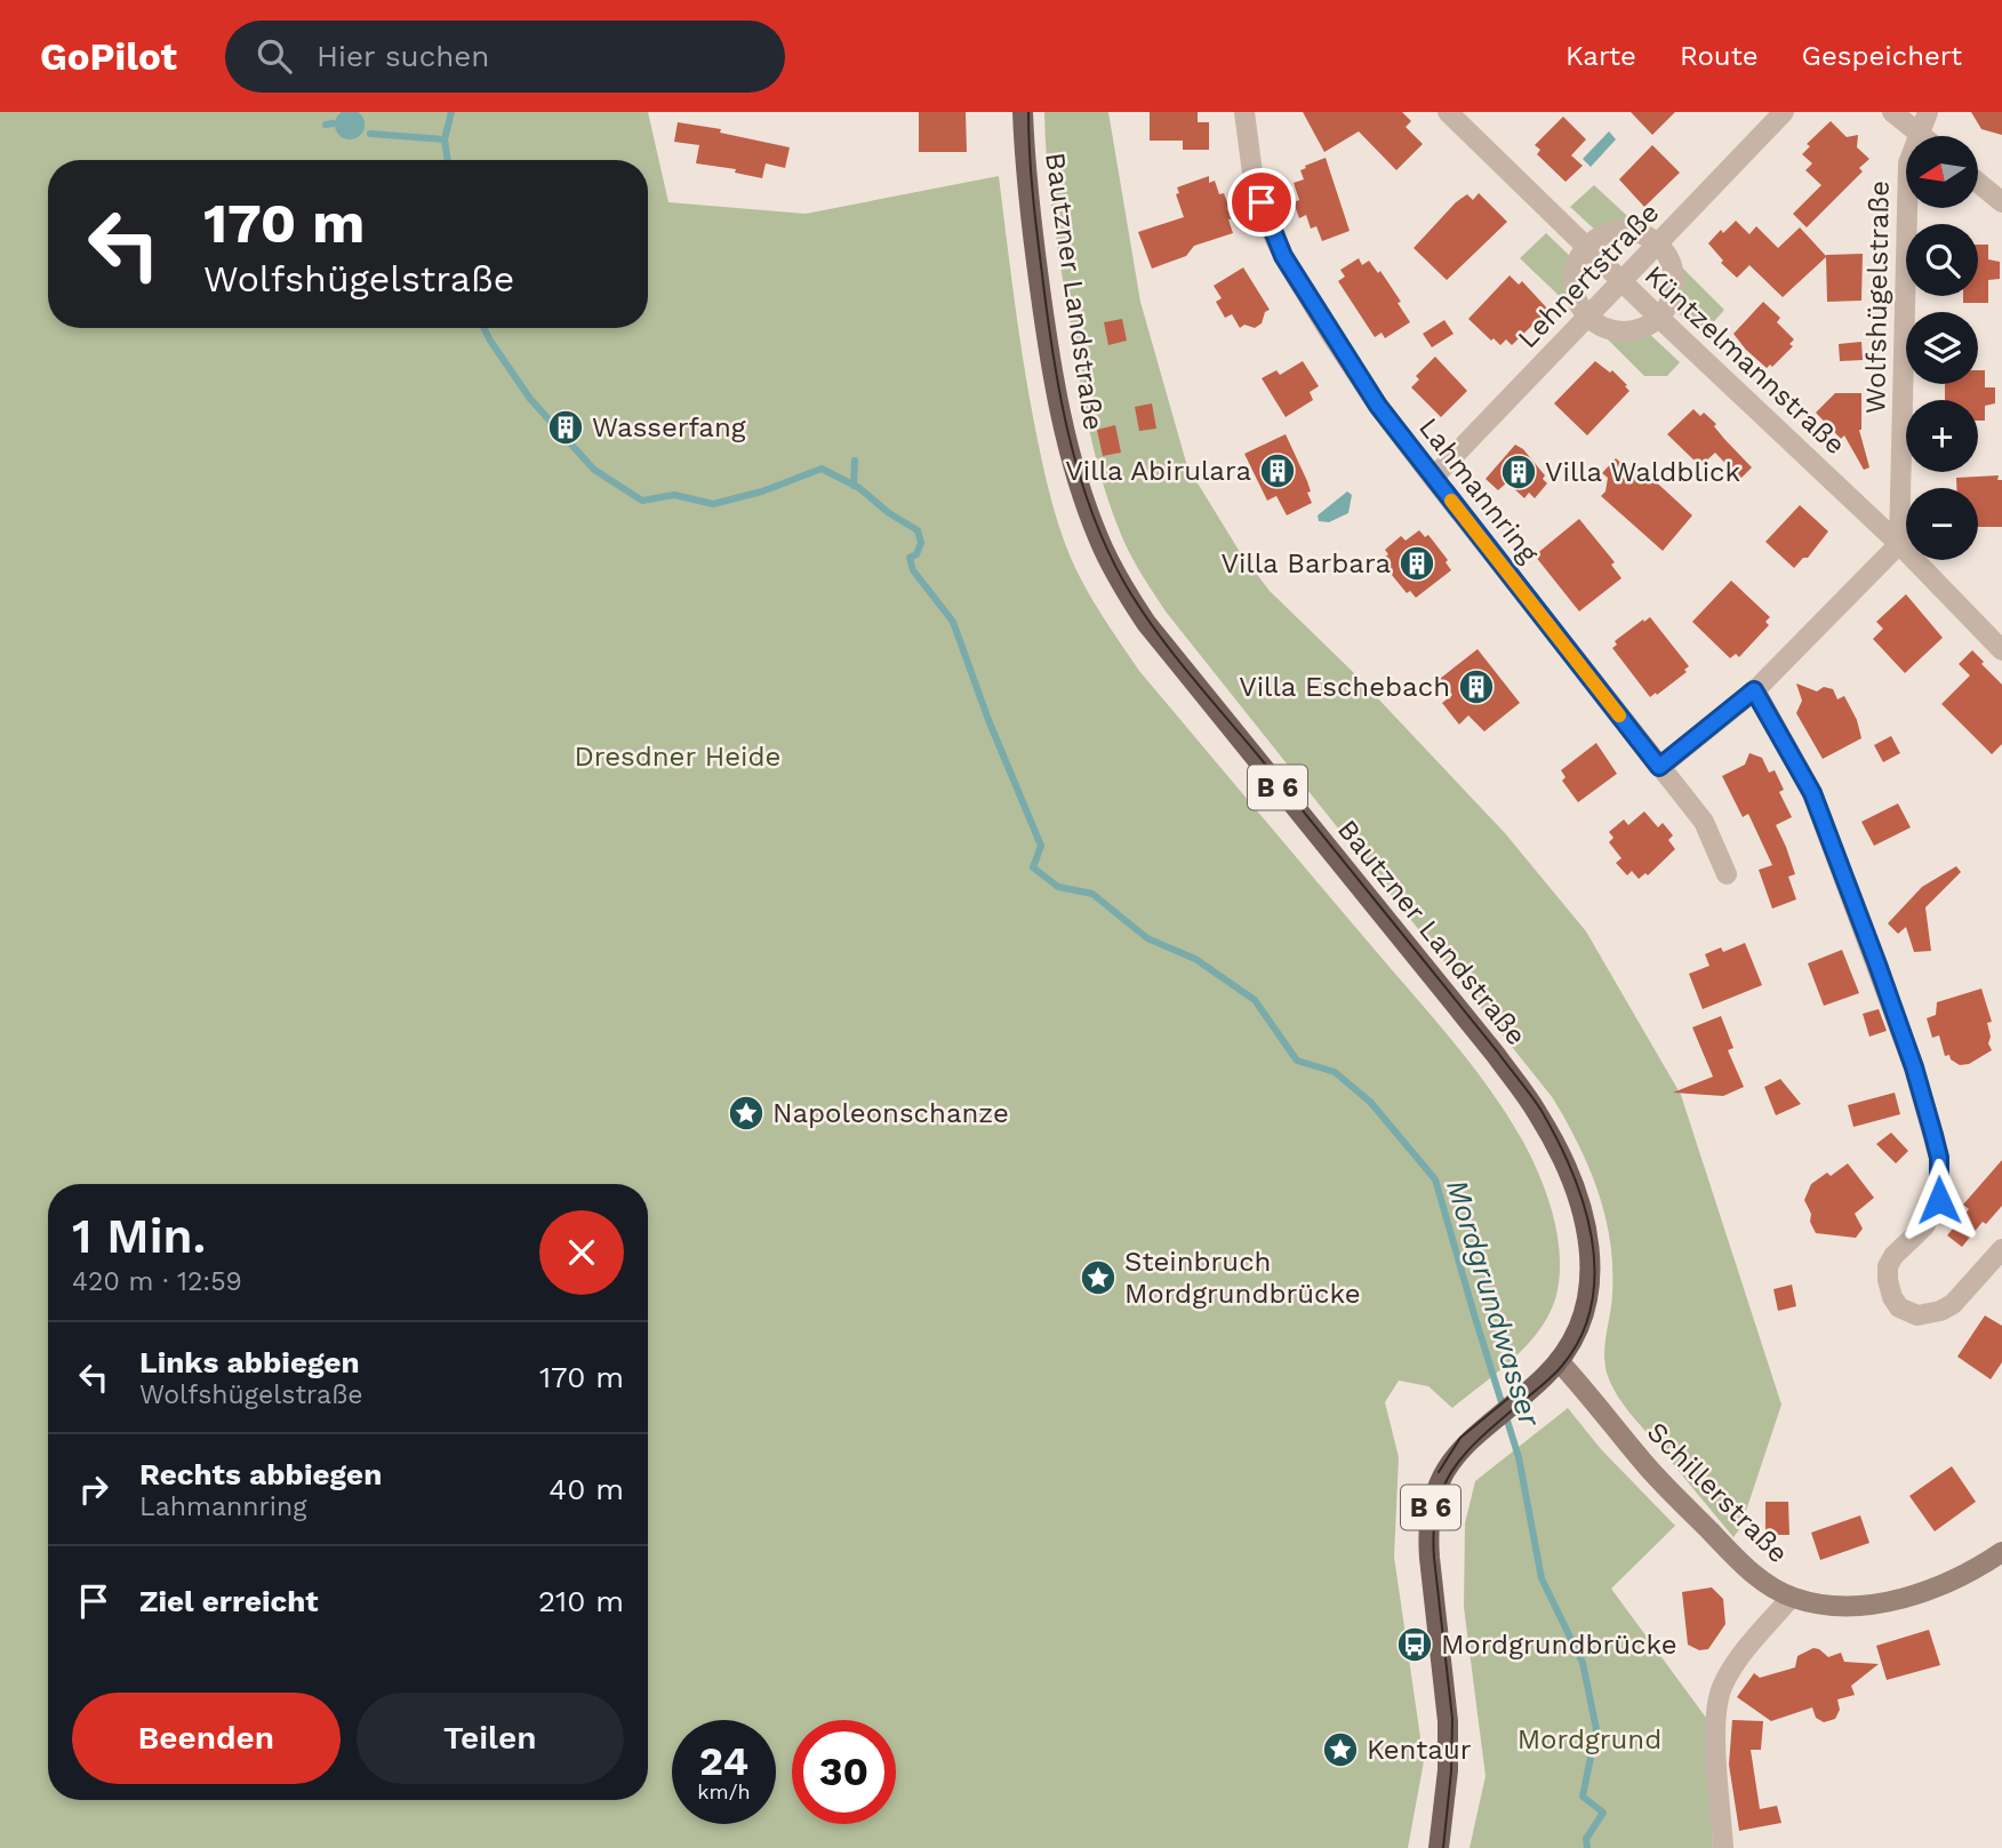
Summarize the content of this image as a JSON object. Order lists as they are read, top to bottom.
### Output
{
  "streets": {
    "main road": ["Bautzner Landstraße", "B 6"],
    "street": [
      "Lehnertstraße",
      "Wolfshügelstraße",
      "Küntzelmannstraße",
      "Lahmannring",
      "Schillerstraße"
    ]
  },
  "crossings": [
    ["Lehnertstraße", "Küntzelmannstraße"],
    ["Lehnertstraße", "Lahmannring"],
    ["Bautzner Landstraße", "B 6"],
    ["Bautzner Landstraße", "Schillerstraße"],
    ["Wolfshügelstraße", "Küntzelmannstraße"],
    ["B 6", "Schillerstraße"]
  ],
  "water": ["Mordgrundwasser"],
  "parks": ["Dresdner Heide", "Mordgrund"],
  "places": {
    "building": [
      "Wasserfang",
      "Villa Abirulara",
      "Villa Waldblick",
      "Villa Barbara",
      "Villa Eschebach"
    ],
    "place": ["Napoleonschanze", "Steinbruch Mordgrundbrücke", "Kentaur"],
    "bus stop": ["Mordgrundbrücke"]
  },
  "north": "left",
  "page": {
    "header": "GoPilot",
    "search": "Hier suchen",
    "nav": ["Karte", "Route", "Gespeichert"],
    "map_buttons": ["+", "−"],
    "turn": ["170 m", "Wolfshügelstraße"],
    "heading": ["1 Min.", "420 m · 12:59"],
    "list": [
      {
        "name": "Links abbiegen",
        "note": "Wolfshügelstraße",
        "value": "170 m"
      },
      {
        "name": "Rechts abbiegen",
        "note": "Lahmannring",
        "value": "40 m"
      },
      {
        "name": "Ziel erreicht",
        "value": "210 m"
      }
    ],
    "buttons": ["Beenden", "Teilen"],
    "speed": "24 km/h",
    "limit": "30"
  }
}
